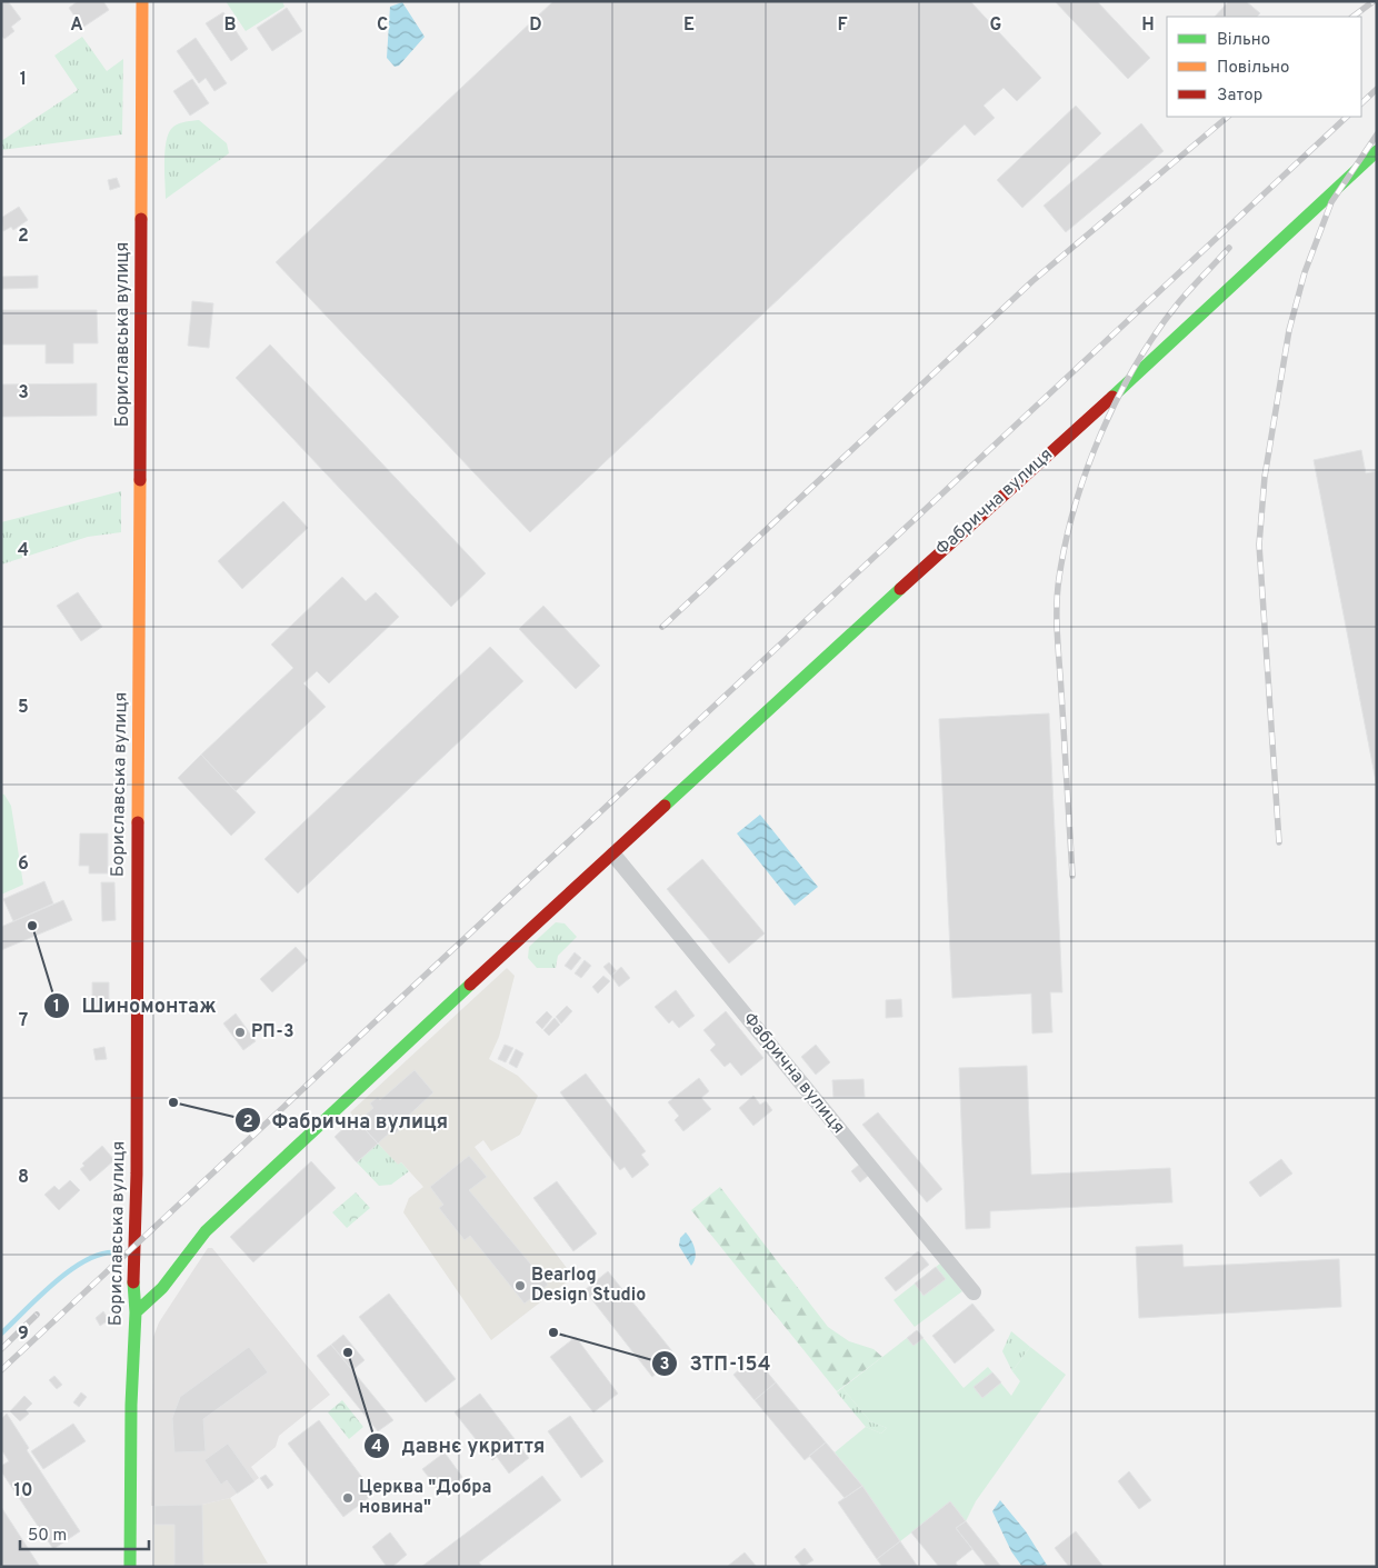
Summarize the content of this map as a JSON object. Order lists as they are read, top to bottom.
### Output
{
  "streets": {
    "street": ["Бориславська вулиця", "Фабрична вулиця"]
  },
  "crossings": [
    ["Бориславська вулиця", "Фабрична вулиця"]
  ],
  "places": [
    "Шиномонтаж",
    "РП-3",
    "Фабрична вулиця",
    "Bearlog Design Studio",
    "ЗТП-154",
    "давнє укриття",
    "Церква \"Добра новина\""
  ],
  "legend": ["Вільно", "Повільно", "Затор"],
  "scale_bar": "50 m",
  "grid": {
    "columns": [
      "A",
      "B",
      "C",
      "D",
      "E",
      "F",
      "G",
      "H"
    ],
    "rows": [
      "1",
      "2",
      "3",
      "4",
      "5",
      "6",
      "7",
      "8",
      "9",
      "10"
    ]
  }
}
